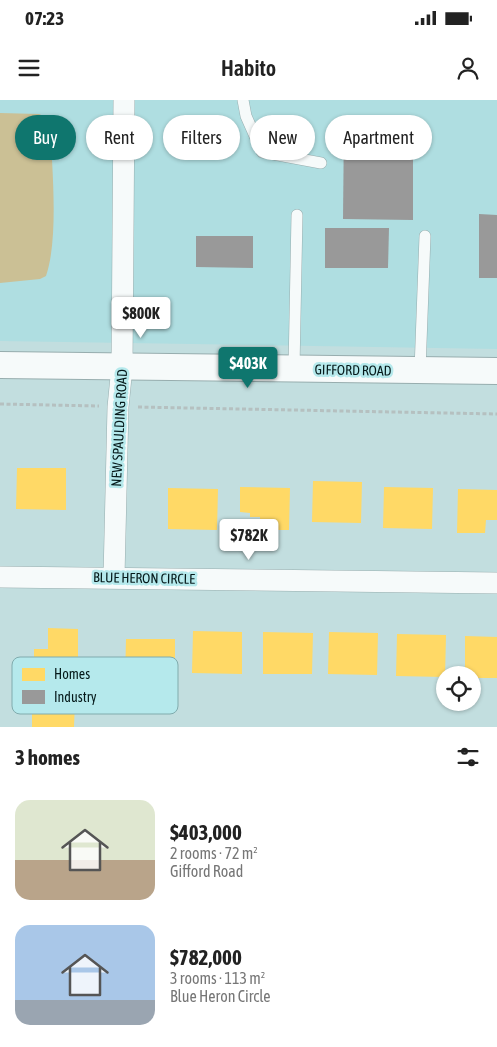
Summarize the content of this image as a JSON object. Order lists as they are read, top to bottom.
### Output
{
  "streets": {
    "street": ["GIFFORD ROAD", "NEW SPAULDING ROAD", "BLUE HERON CIRCLE"]
  },
  "crossings": [
    ["GIFFORD ROAD", "NEW SPAULDING ROAD"],
    ["NEW SPAULDING ROAD", "BLUE HERON CIRCLE"]
  ],
  "legend": ["Homes", "Industry"],
  "page": {
    "status": "07:23",
    "header": "Habito",
    "chip": [
      "Buy",
      "Rent",
      "Filters",
      "New",
      "Apartment"
    ],
    "price": ["$800K", "$403K", "$782K"],
    "heading": "3 homes",
    "list": [
      {
        "name": "$403,000",
        "note": "2 rooms · 72 m² · Gifford Road"
      },
      {
        "name": "$782,000",
        "note": "3 rooms · 113 m² · Blue Heron Circle"
      }
    ]
  }
}
